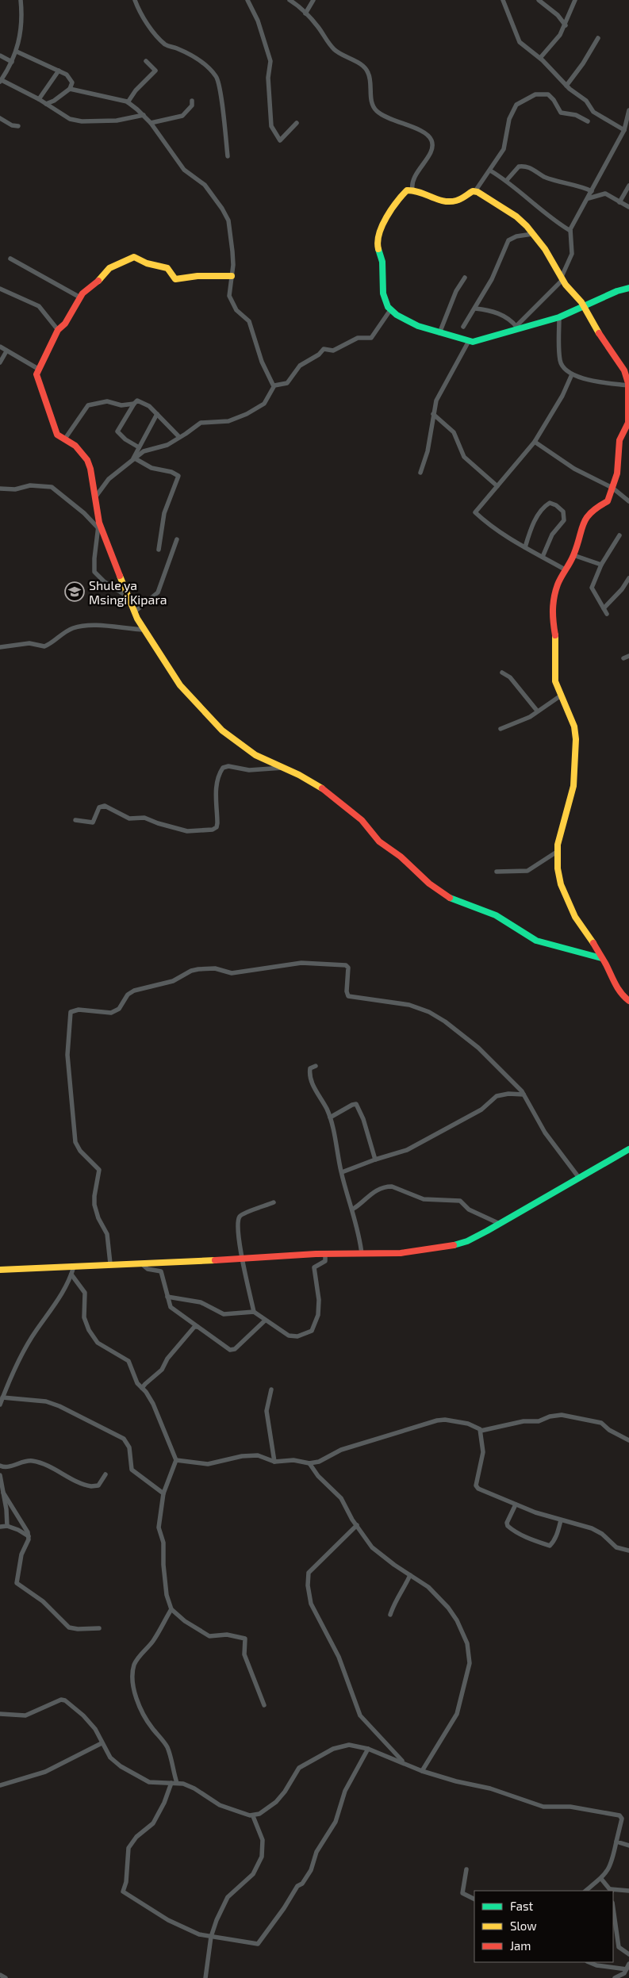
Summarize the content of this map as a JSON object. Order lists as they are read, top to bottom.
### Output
{
  "places": {
    "school or university": ["Shule ya Msingi Kipara"]
  },
  "legend": ["Fast", "Slow", "Jam"]
}
